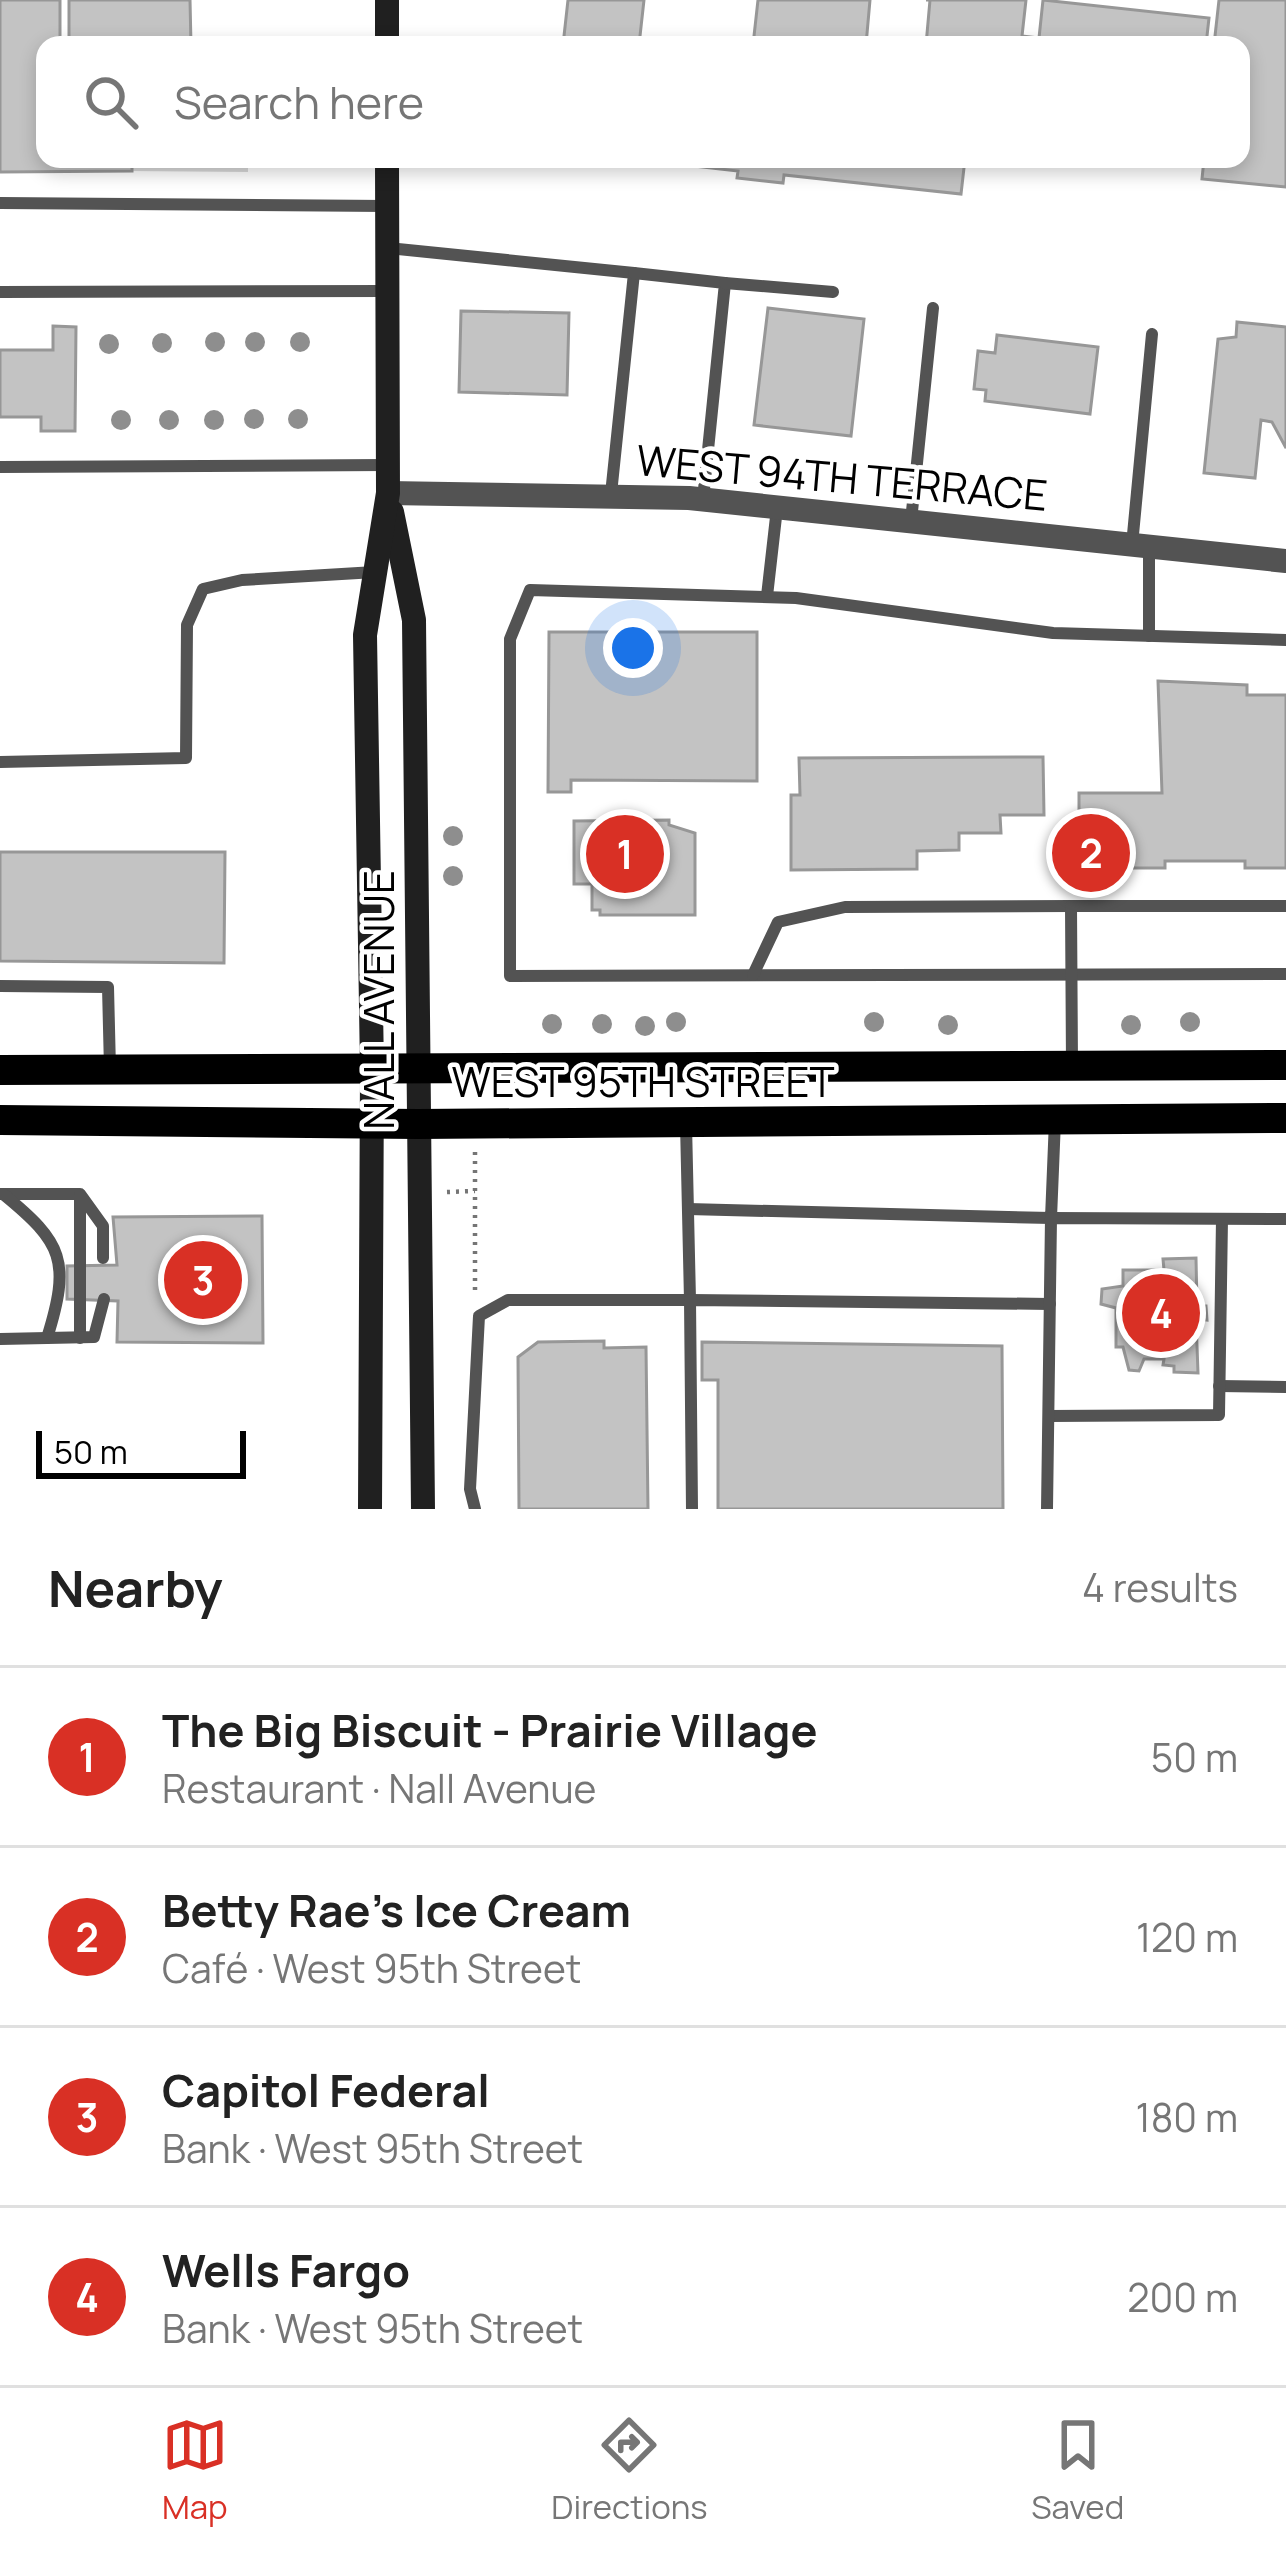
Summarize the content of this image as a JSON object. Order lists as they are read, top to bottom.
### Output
{
  "streets": {
    "main road": ["NALL AVENUE", "WEST 95TH STREET"],
    "street": ["WEST 94TH TERRACE"]
  },
  "crossings": [
    ["WEST 94TH TERRACE", "NALL AVENUE"],
    ["NALL AVENUE", "WEST 95TH STREET"]
  ],
  "scale_bar": "50 m",
  "page": {
    "search": "Search here",
    "pins": [
      "2",
      "1",
      "3",
      "4"
    ],
    "scale": "50 m",
    "heading": ["Nearby", "4 results"],
    "list": [
      {
        "mark": "1",
        "name": "The Big Biscuit - Prairie Village",
        "note": "Restaurant · Nall Avenue",
        "value": "50 m"
      },
      {
        "mark": "2",
        "name": "Betty Rae's Ice Cream",
        "note": "Café · West 95th Street",
        "value": "120 m"
      },
      {
        "mark": "3",
        "name": "Capitol Federal",
        "note": "Bank · West 95th Street",
        "value": "180 m"
      },
      {
        "mark": "4",
        "name": "Wells Fargo",
        "note": "Bank · West 95th Street",
        "value": "200 m"
      }
    ],
    "nav": ["Map", "Directions", "Saved"]
  }
}
